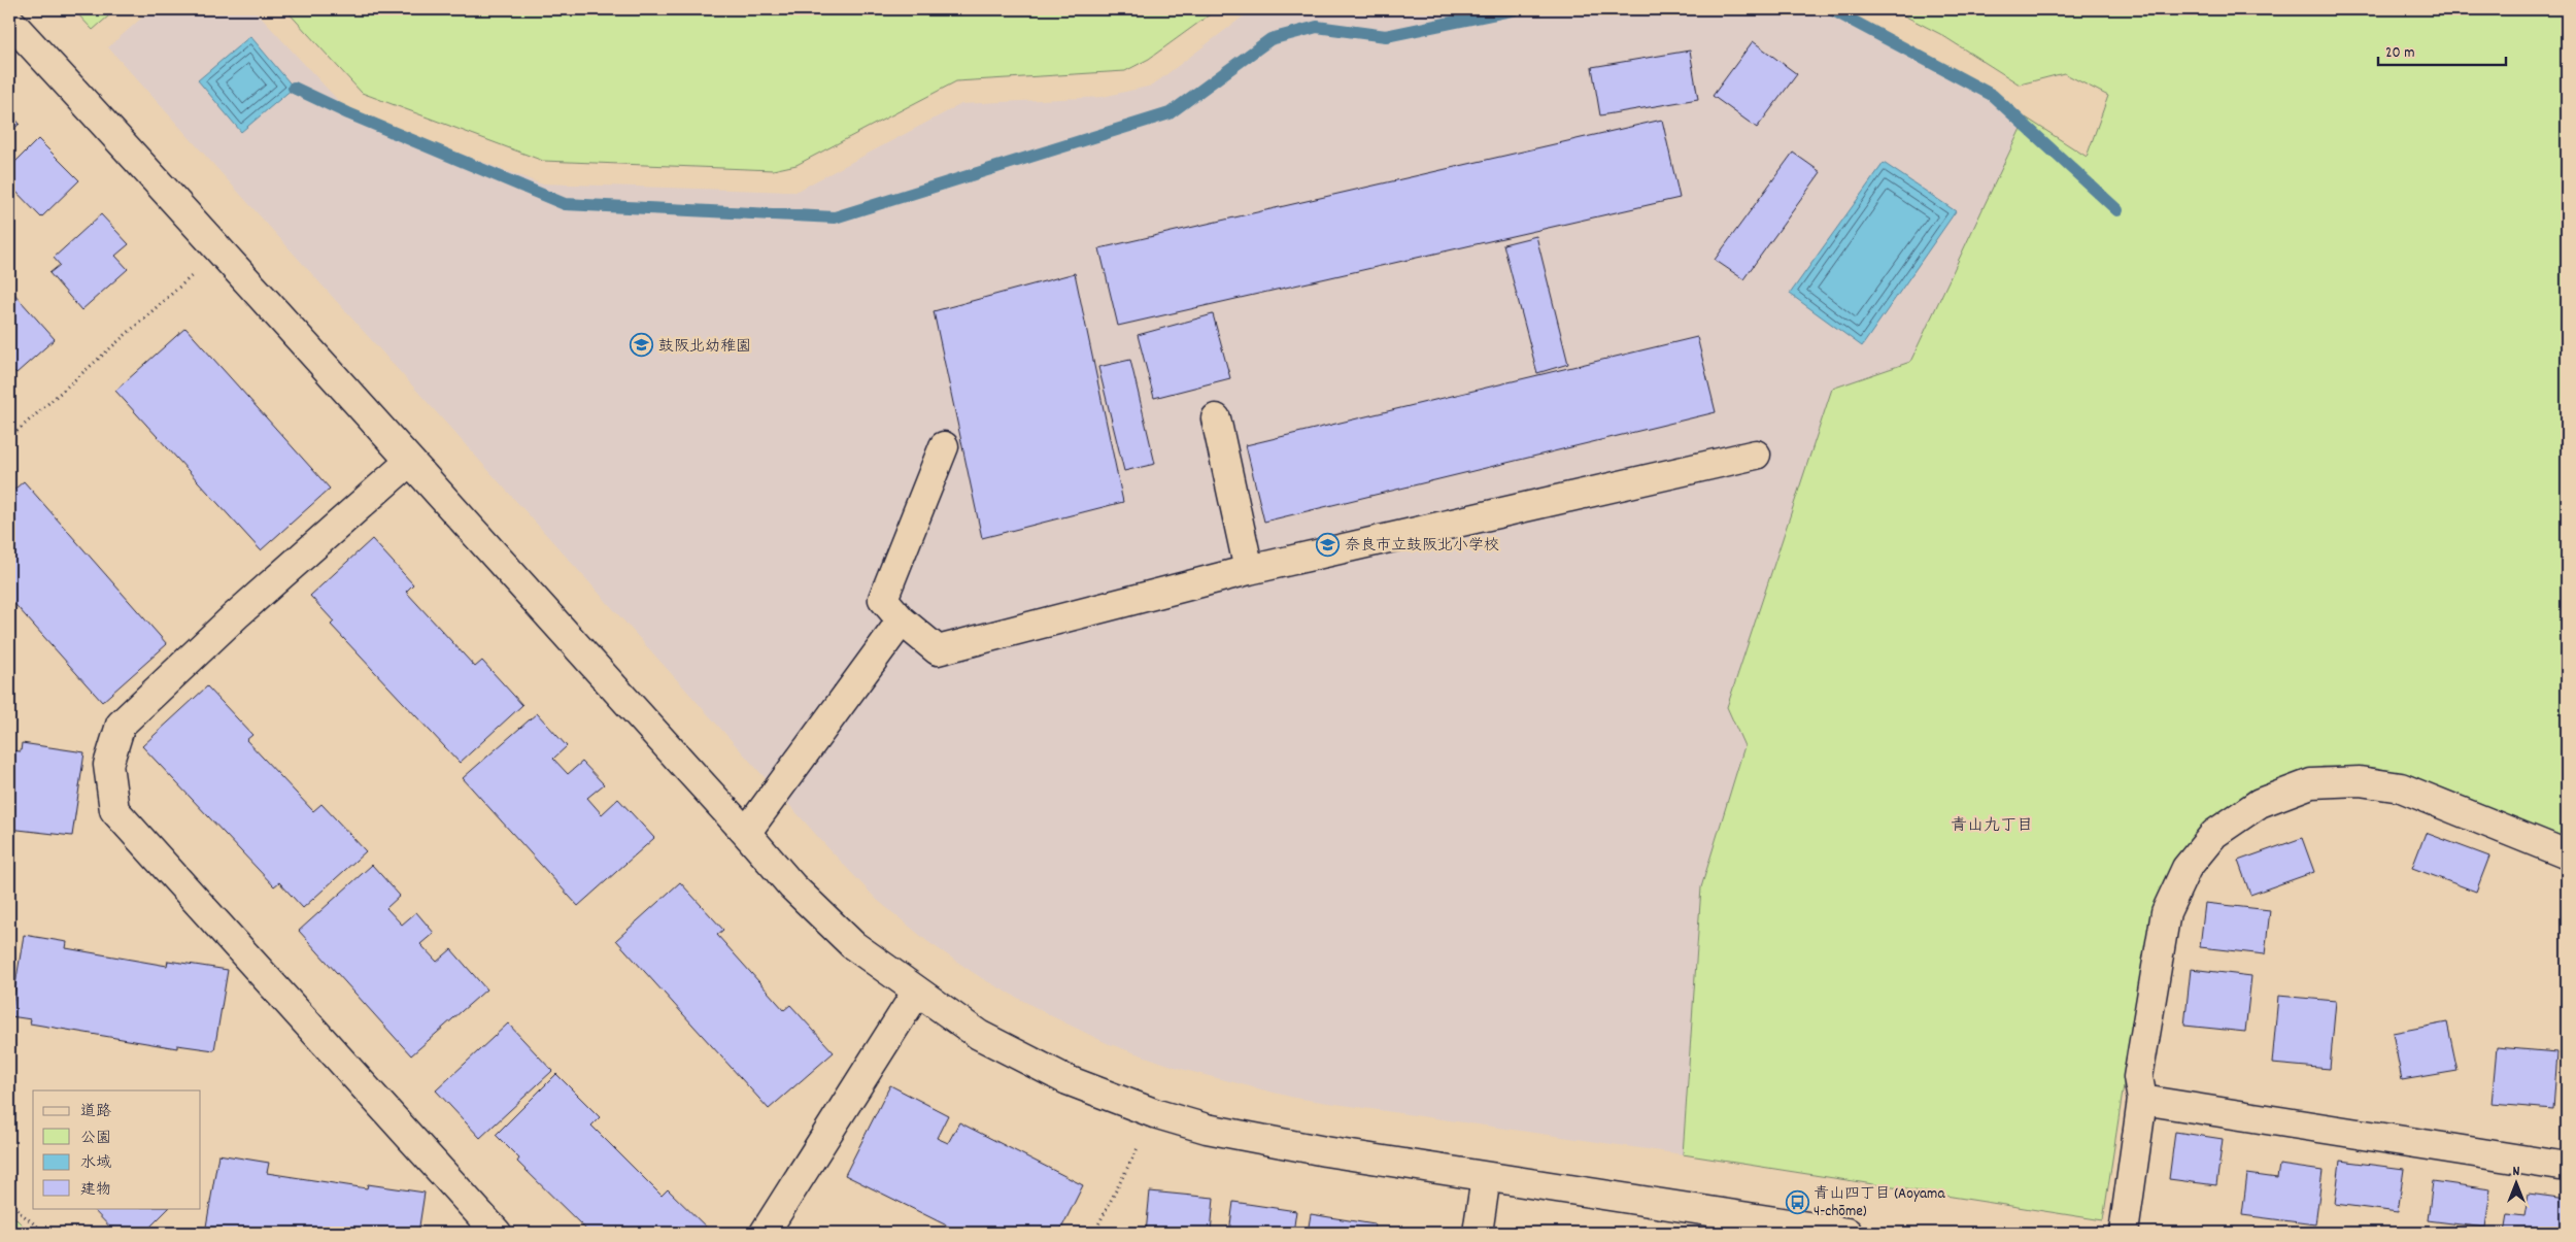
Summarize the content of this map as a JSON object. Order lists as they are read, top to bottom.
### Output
{
  "districts": ["青山九丁目"],
  "places": {
    "school or university": ["鼓阪北幼稚園", "奈良市立鼓阪北小学校"],
    "bus stop": ["青山四丁目 (Aoyama 4-chōme)"]
  },
  "legend": [
    "道路",
    "公園",
    "水域",
    "建物"
  ],
  "scale_bar": "20 m",
  "north": "top"
}
